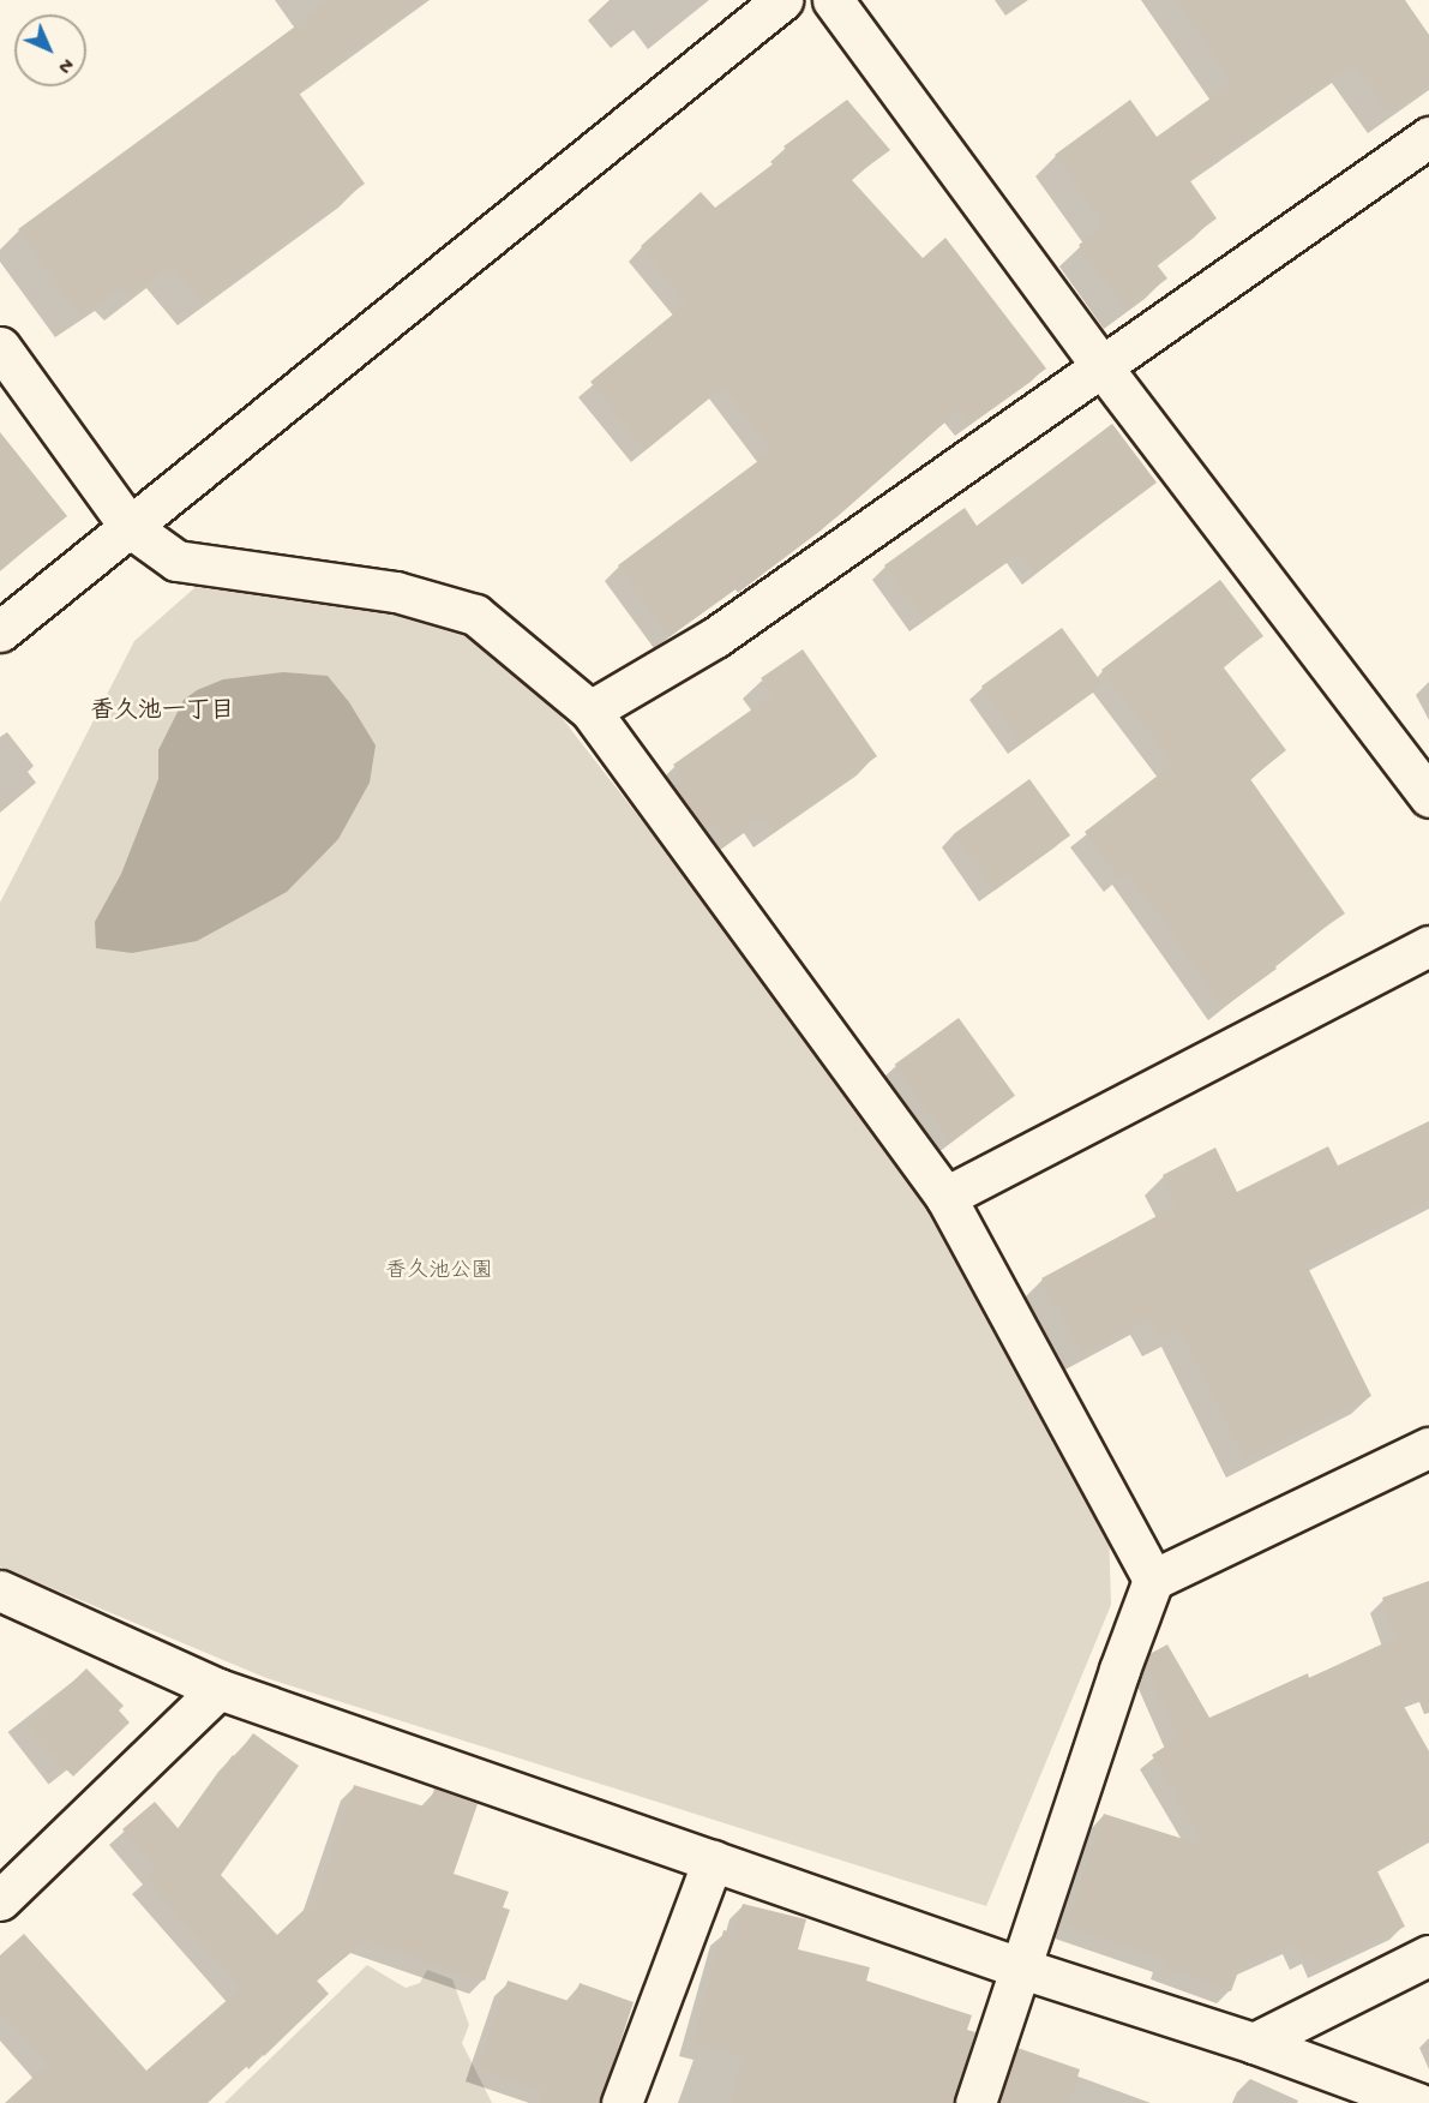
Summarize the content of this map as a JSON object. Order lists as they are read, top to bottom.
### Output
{
  "districts": ["香久池一丁目"],
  "parks": ["香久池公園"],
  "north": "bottom right"
}
